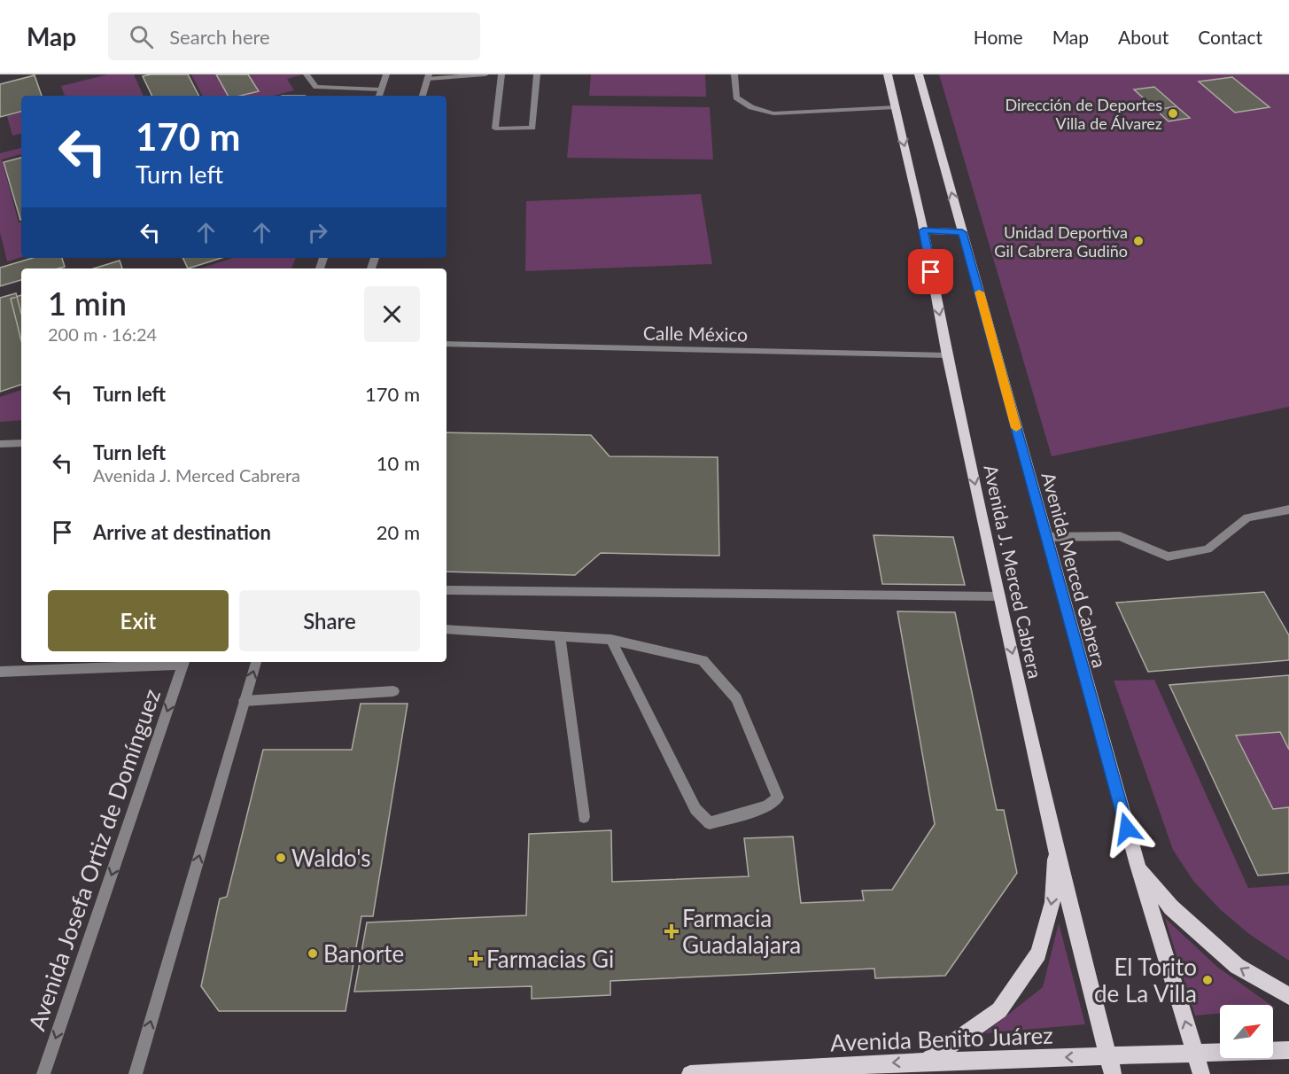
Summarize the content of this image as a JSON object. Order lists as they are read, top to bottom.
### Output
{
  "streets": {
    "main road": ["Avenida Merced Cabrera", "Avenida J. Merced Cabrera", "Avenida Benito Juárez"],
    "street": ["Calle México", "Avenida Josefa Ortiz de Domínguez"]
  },
  "crossings": [
    ["Calle México", "Avenida J. Merced Cabrera"],
    ["Avenida Merced Cabrera", "Avenida Benito Juárez"],
    ["Avenida J. Merced Cabrera", "Avenida Benito Juárez"]
  ],
  "one_way": ["Avenida J. Merced Cabrera", "Avenida Benito Juárez"],
  "places": {
    "other": [
      "Dirección de Deportes Villa de Álvarez",
      "Unidad Deportiva Gil Cabrera Gudiño",
      "Waldo's",
      "Banorte",
      "El Torito de La Villa"
    ],
    "health": ["Farmacia Guadalajara", "Farmacias Gi"]
  },
  "north": "top right",
  "page": {
    "header": "Map",
    "search": "Search here",
    "nav": [
      "Home",
      "Map",
      "About",
      "Contact"
    ],
    "turn": ["170 m", "Turn left"],
    "heading": ["1 min", "200 m · 16:24"],
    "list": [
      {
        "name": "Turn left",
        "value": "170 m"
      },
      {
        "name": "Turn left",
        "note": "Avenida J. Merced Cabrera",
        "value": "10 m"
      },
      {
        "name": "Arrive at destination",
        "value": "20 m"
      }
    ],
    "buttons": ["Exit", "Share"]
  }
}
